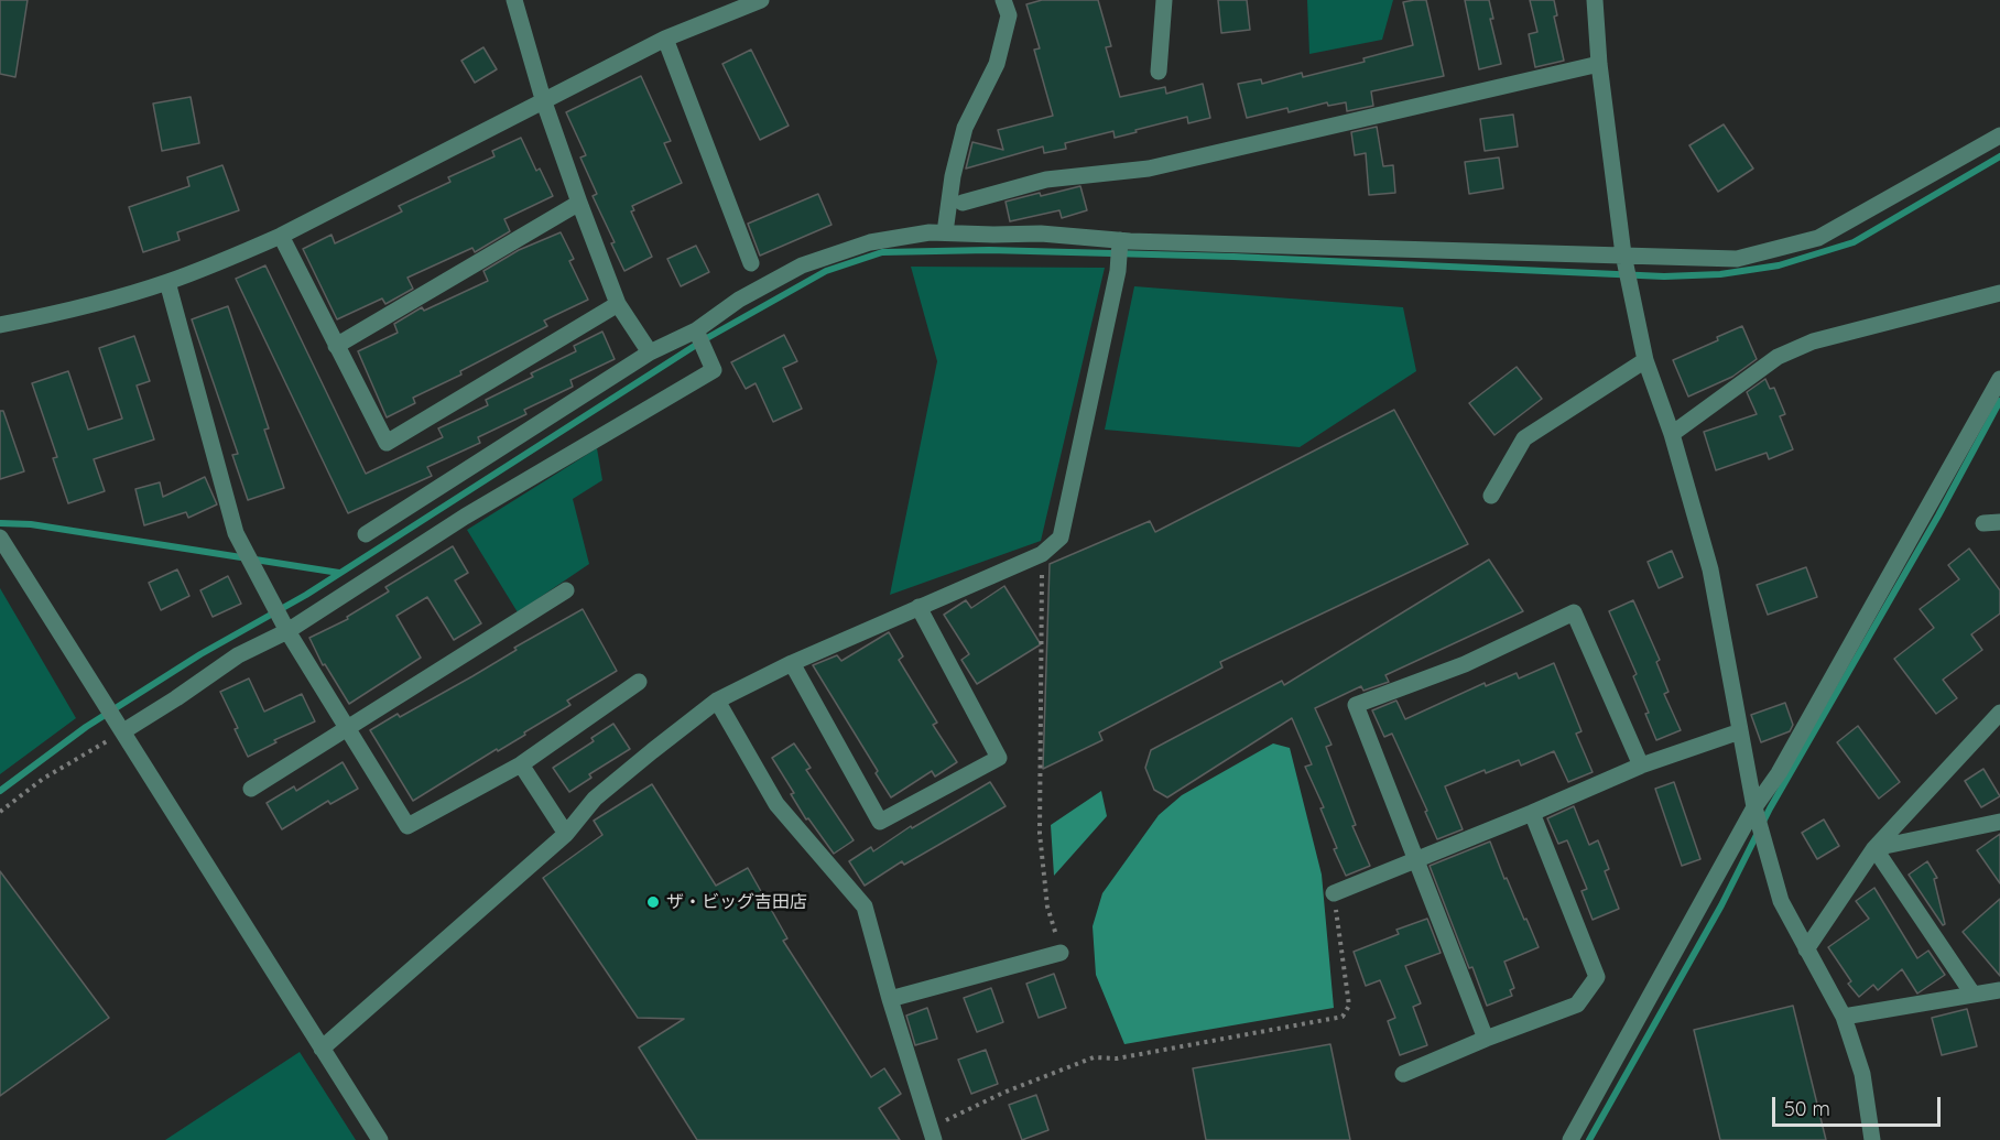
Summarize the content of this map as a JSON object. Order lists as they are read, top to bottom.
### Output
{
  "places": ["ザ・ビッグ吉田店"],
  "scale_bar": "50 m"
}
